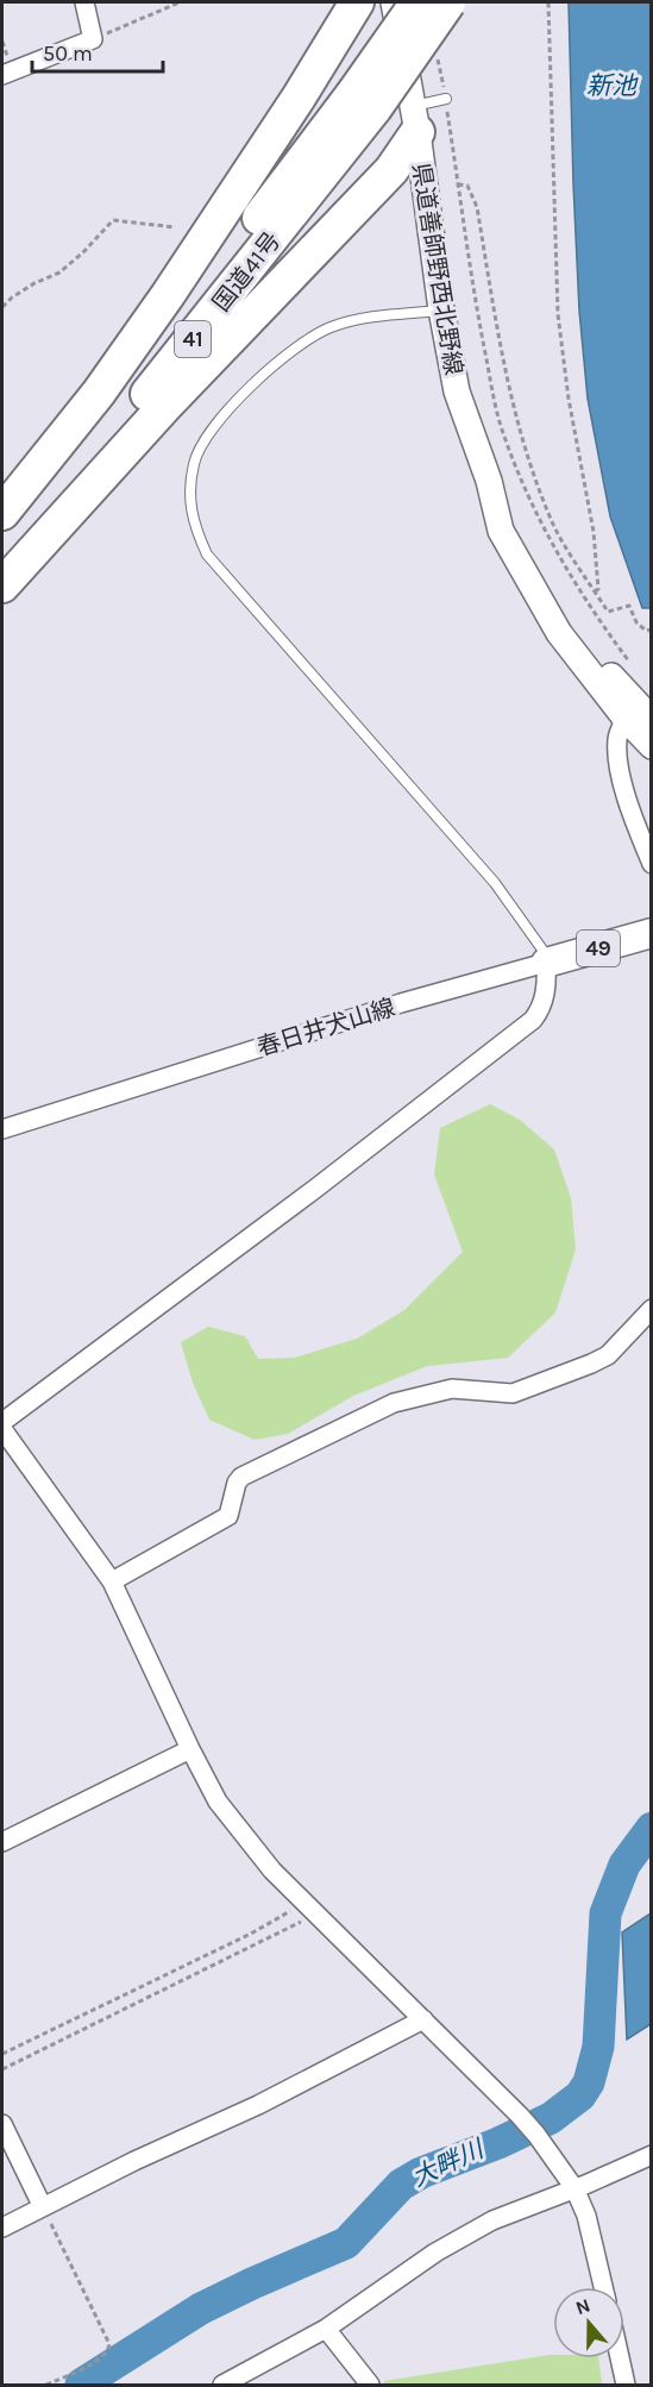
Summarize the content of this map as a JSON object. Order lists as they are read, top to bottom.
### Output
{
  "streets": {
    "highway": ["国道41号", "41"],
    "main road": ["県道善師野西北野線", "49", "春日井犬山線"]
  },
  "water": ["新池", "大畔川"],
  "scale_bar": "50 m",
  "north": "top"
}
